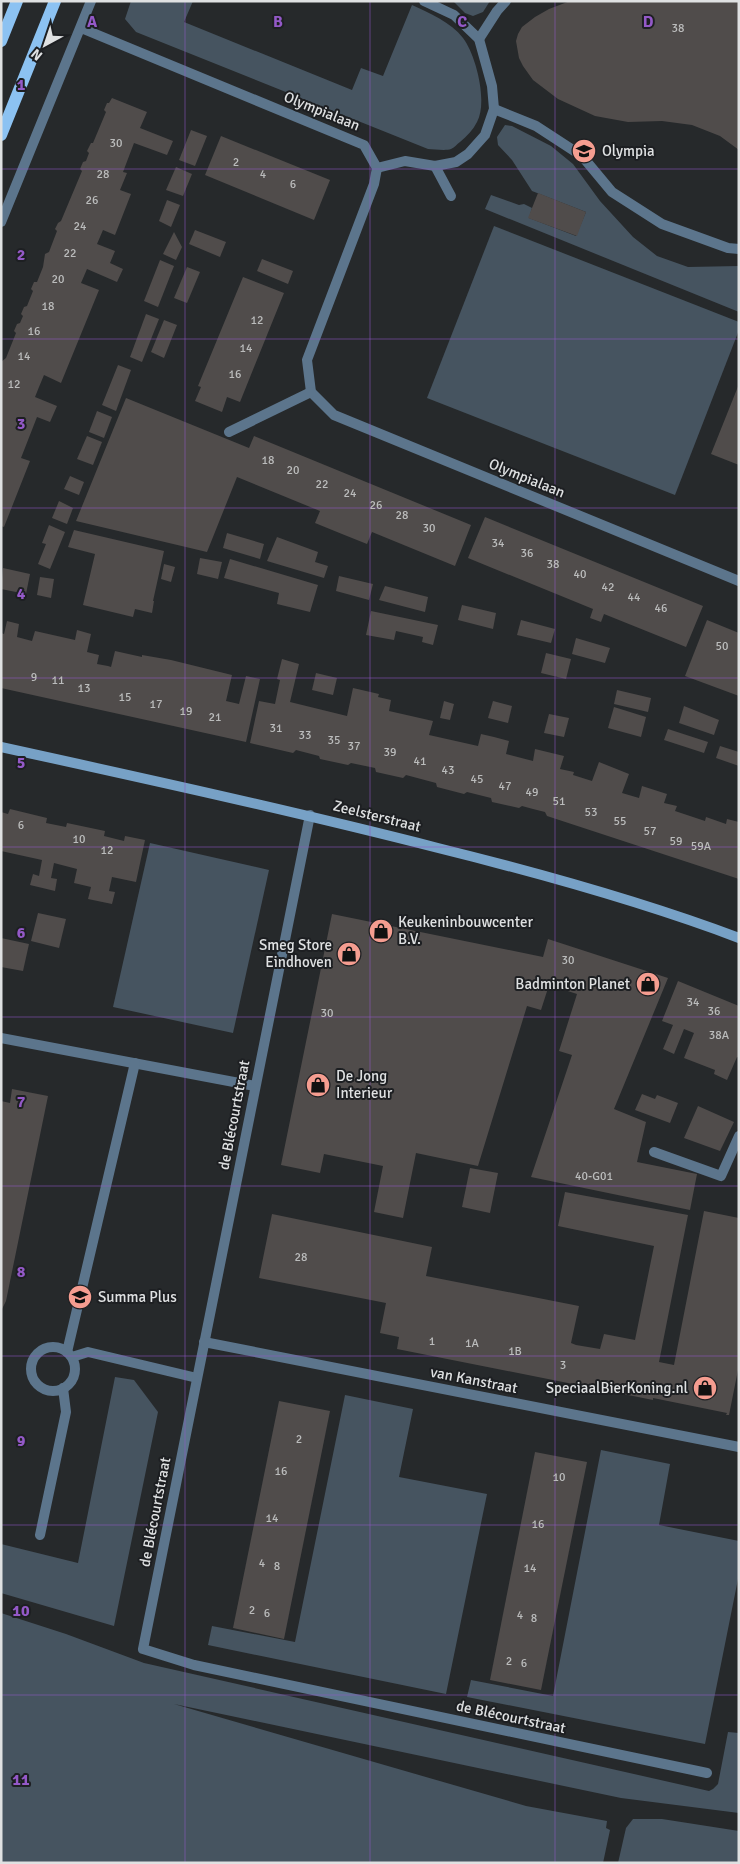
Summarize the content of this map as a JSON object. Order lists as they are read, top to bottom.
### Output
{
  "streets": {
    "street": [
      "Olympialaan",
      "Zeelsterstraat",
      "de Blécourtstraat",
      "van Kanstraat"
    ]
  },
  "crossings": [
    ["Zeelsterstraat", "de Blécourtstraat"],
    ["de Blécourtstraat", "van Kanstraat"]
  ],
  "places": {
    "school or university": ["Olympia", "Summa Plus"],
    "shop": [
      "Keukeninbouwcenter B.V.",
      "Smeg Store Eindhoven",
      "Badminton Planet",
      "De Jong Interieur",
      "SpeciaalBierKoning.nl"
    ]
  },
  "house_numbers": [
    "38",
    "30",
    "2",
    "28",
    "4",
    "6",
    "26",
    "24",
    "22",
    "20",
    "18",
    "12",
    "16",
    "14",
    "14",
    "16",
    "12",
    "18",
    "20",
    "22",
    "24",
    "26",
    "28",
    "30",
    "34",
    "36",
    "38",
    "40",
    "42",
    "44",
    "46",
    "50",
    "9",
    "11",
    "13",
    "15",
    "17",
    "19",
    "21",
    "31",
    "33",
    "35",
    "37",
    "39",
    "41",
    "43",
    "45",
    "47",
    "49",
    "51",
    "53",
    "55",
    "6",
    "57",
    "10",
    "59",
    "59A",
    "12",
    "30",
    "34",
    "36",
    "30",
    "38A",
    "40-G01",
    "28",
    "1",
    "1A",
    "1B",
    "3",
    "2",
    "16",
    "10",
    "14",
    "16",
    "4",
    "8",
    "14",
    "2",
    "6",
    "4",
    "8",
    "2",
    "6"
  ],
  "north": "bottom left",
  "grid": {
    "columns": [
      "A",
      "B",
      "C",
      "D"
    ],
    "rows": [
      "1",
      "2",
      "3",
      "4",
      "5",
      "6",
      "7",
      "8",
      "9",
      "10",
      "11"
    ]
  }
}
